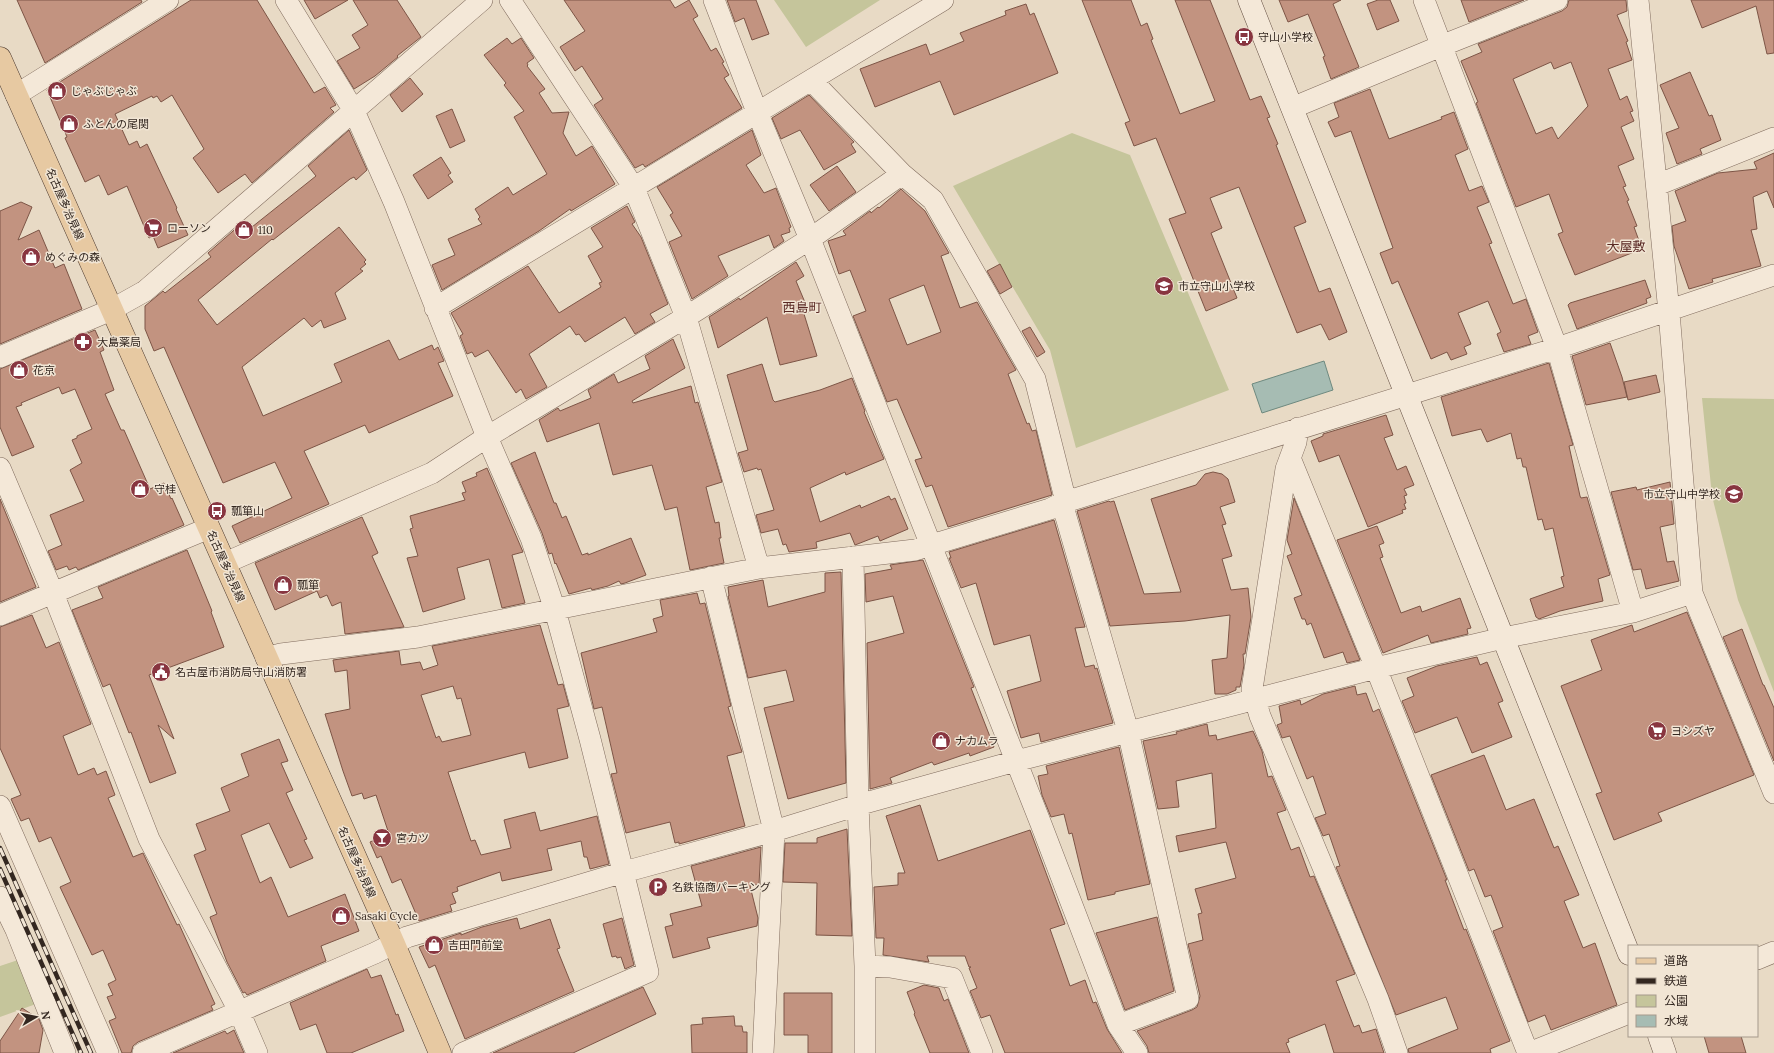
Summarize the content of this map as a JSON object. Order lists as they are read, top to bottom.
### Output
{
  "streets": {
    "main road": ["名古屋多治見線"]
  },
  "districts": ["大屋敷", "西島町"],
  "places": {
    "bus stop": ["守山小学校", "瓢箪山"],
    "shop": [
      "じゃぶじゃぶ",
      "ふとんの尾関",
      "110",
      "めぐみの森",
      "花京",
      "守桂",
      "瓢箪",
      "ナカムラ",
      "Sasaki Cycle",
      "吉田門前堂"
    ],
    "supermarket": ["ローソン", "ヨシズヤ"],
    "school or university": ["市立守山小学校", "市立守山中学校"],
    "pharmacy": ["大島薬局"],
    "public building": ["名古屋市消防局守山消防署"],
    "bar": ["宮カツ"],
    "parking": ["名鉄協商パーキング"]
  },
  "legend": [
    "道路",
    "鉄道",
    "公園",
    "水域"
  ],
  "north": "right"
}
